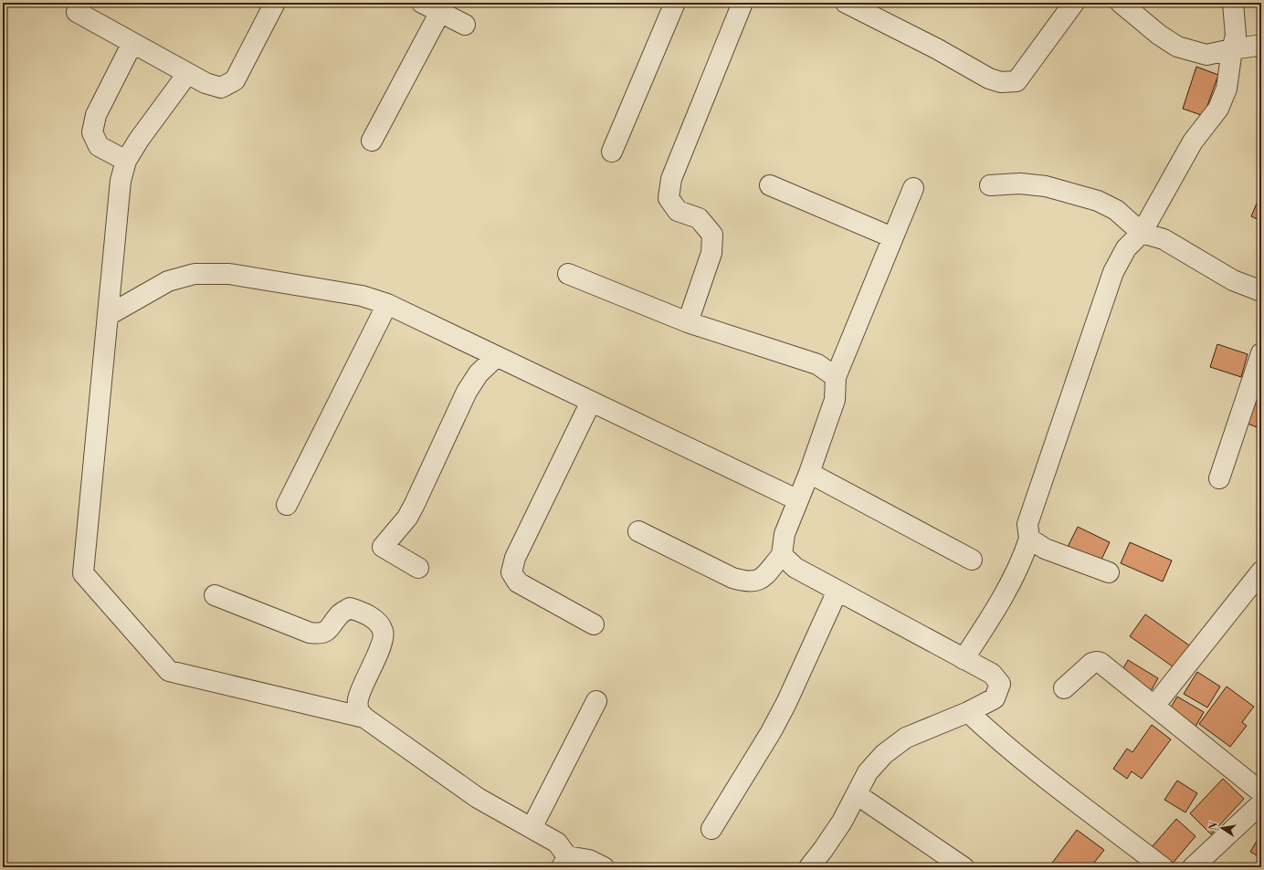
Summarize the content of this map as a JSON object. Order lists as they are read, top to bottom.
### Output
{
  "north": "left"
}
